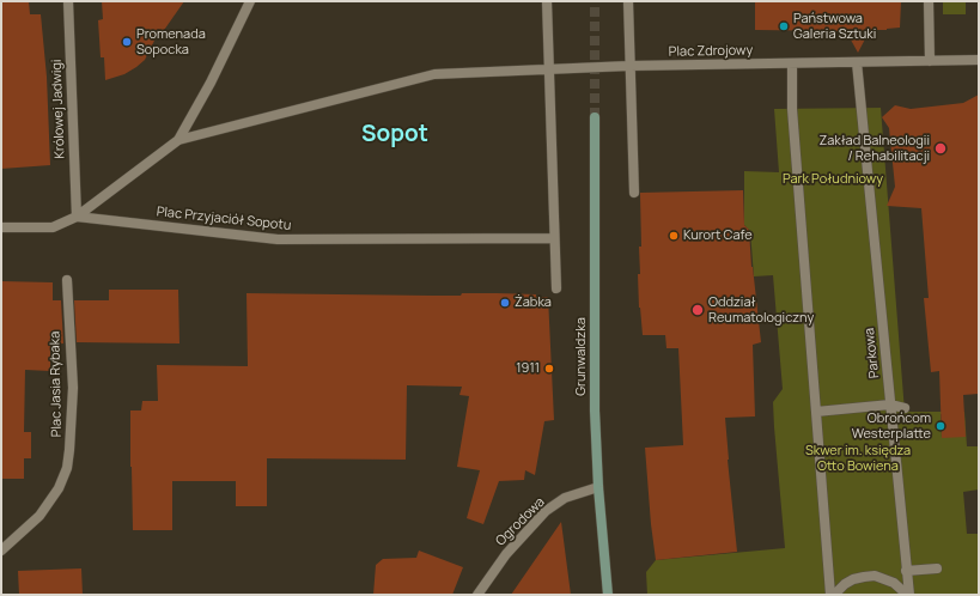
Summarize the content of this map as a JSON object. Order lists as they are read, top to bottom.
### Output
{
  "streets": {
    "street": [
      "Plac Zdrojowy",
      "Królowej Jadwigi",
      "Plac Przyjaciół Sopotu",
      "Parkowa",
      "Grunwaldzka",
      "Plac Jasia Rybaka",
      "Ogrodowa"
    ]
  },
  "crossings": [
    ["Plac Zdrojowy", "Parkowa"],
    ["Królowej Jadwigi", "Plac Przyjaciół Sopotu"],
    ["Grunwaldzka", "Ogrodowa"]
  ],
  "districts": ["Sopot"],
  "parks": ["Park Południowy", "Skwer im. księdza Otto Bowiena"],
  "places": [
    "Państwowa Galeria Sztuki",
    "Promenada Sopocka",
    "Zakład Balneologii / Rehabilitacji",
    "Kurort Cafe",
    "Żabka",
    "Oddział Reumatologiczny",
    "1911",
    "Obrońcom Westerplatte"
  ]
}
